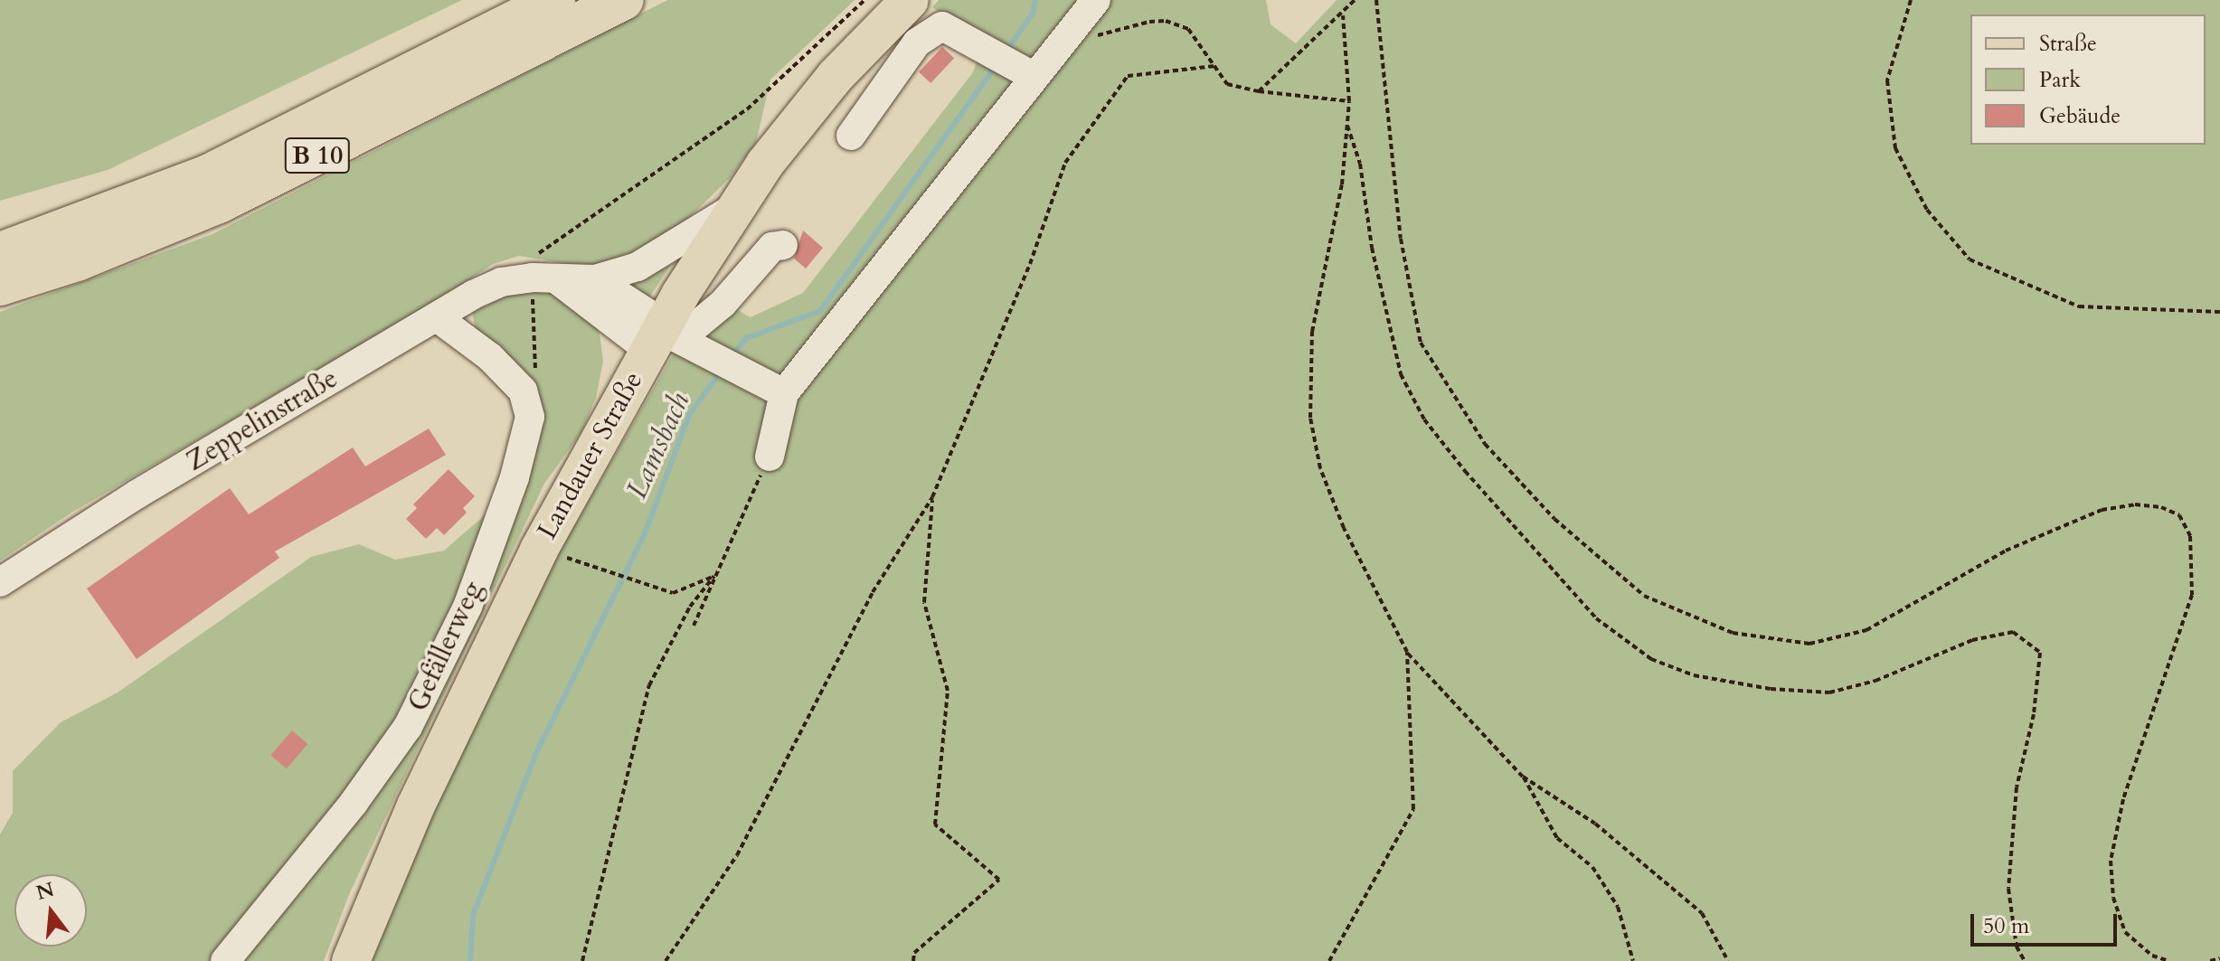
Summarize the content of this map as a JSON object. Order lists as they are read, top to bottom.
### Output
{
  "streets": {
    "highway": ["B 10"],
    "main road": ["Landauer Straße"],
    "street": ["Zeppelinstraße", "Gefällerweg"]
  },
  "crossings": [
    ["Zeppelinstraße", "Landauer Straße"]
  ],
  "water": ["Lamsbach"],
  "legend": ["Straße", "Park", "Gebäude"],
  "scale_bar": "50 m",
  "north": "top"
}
